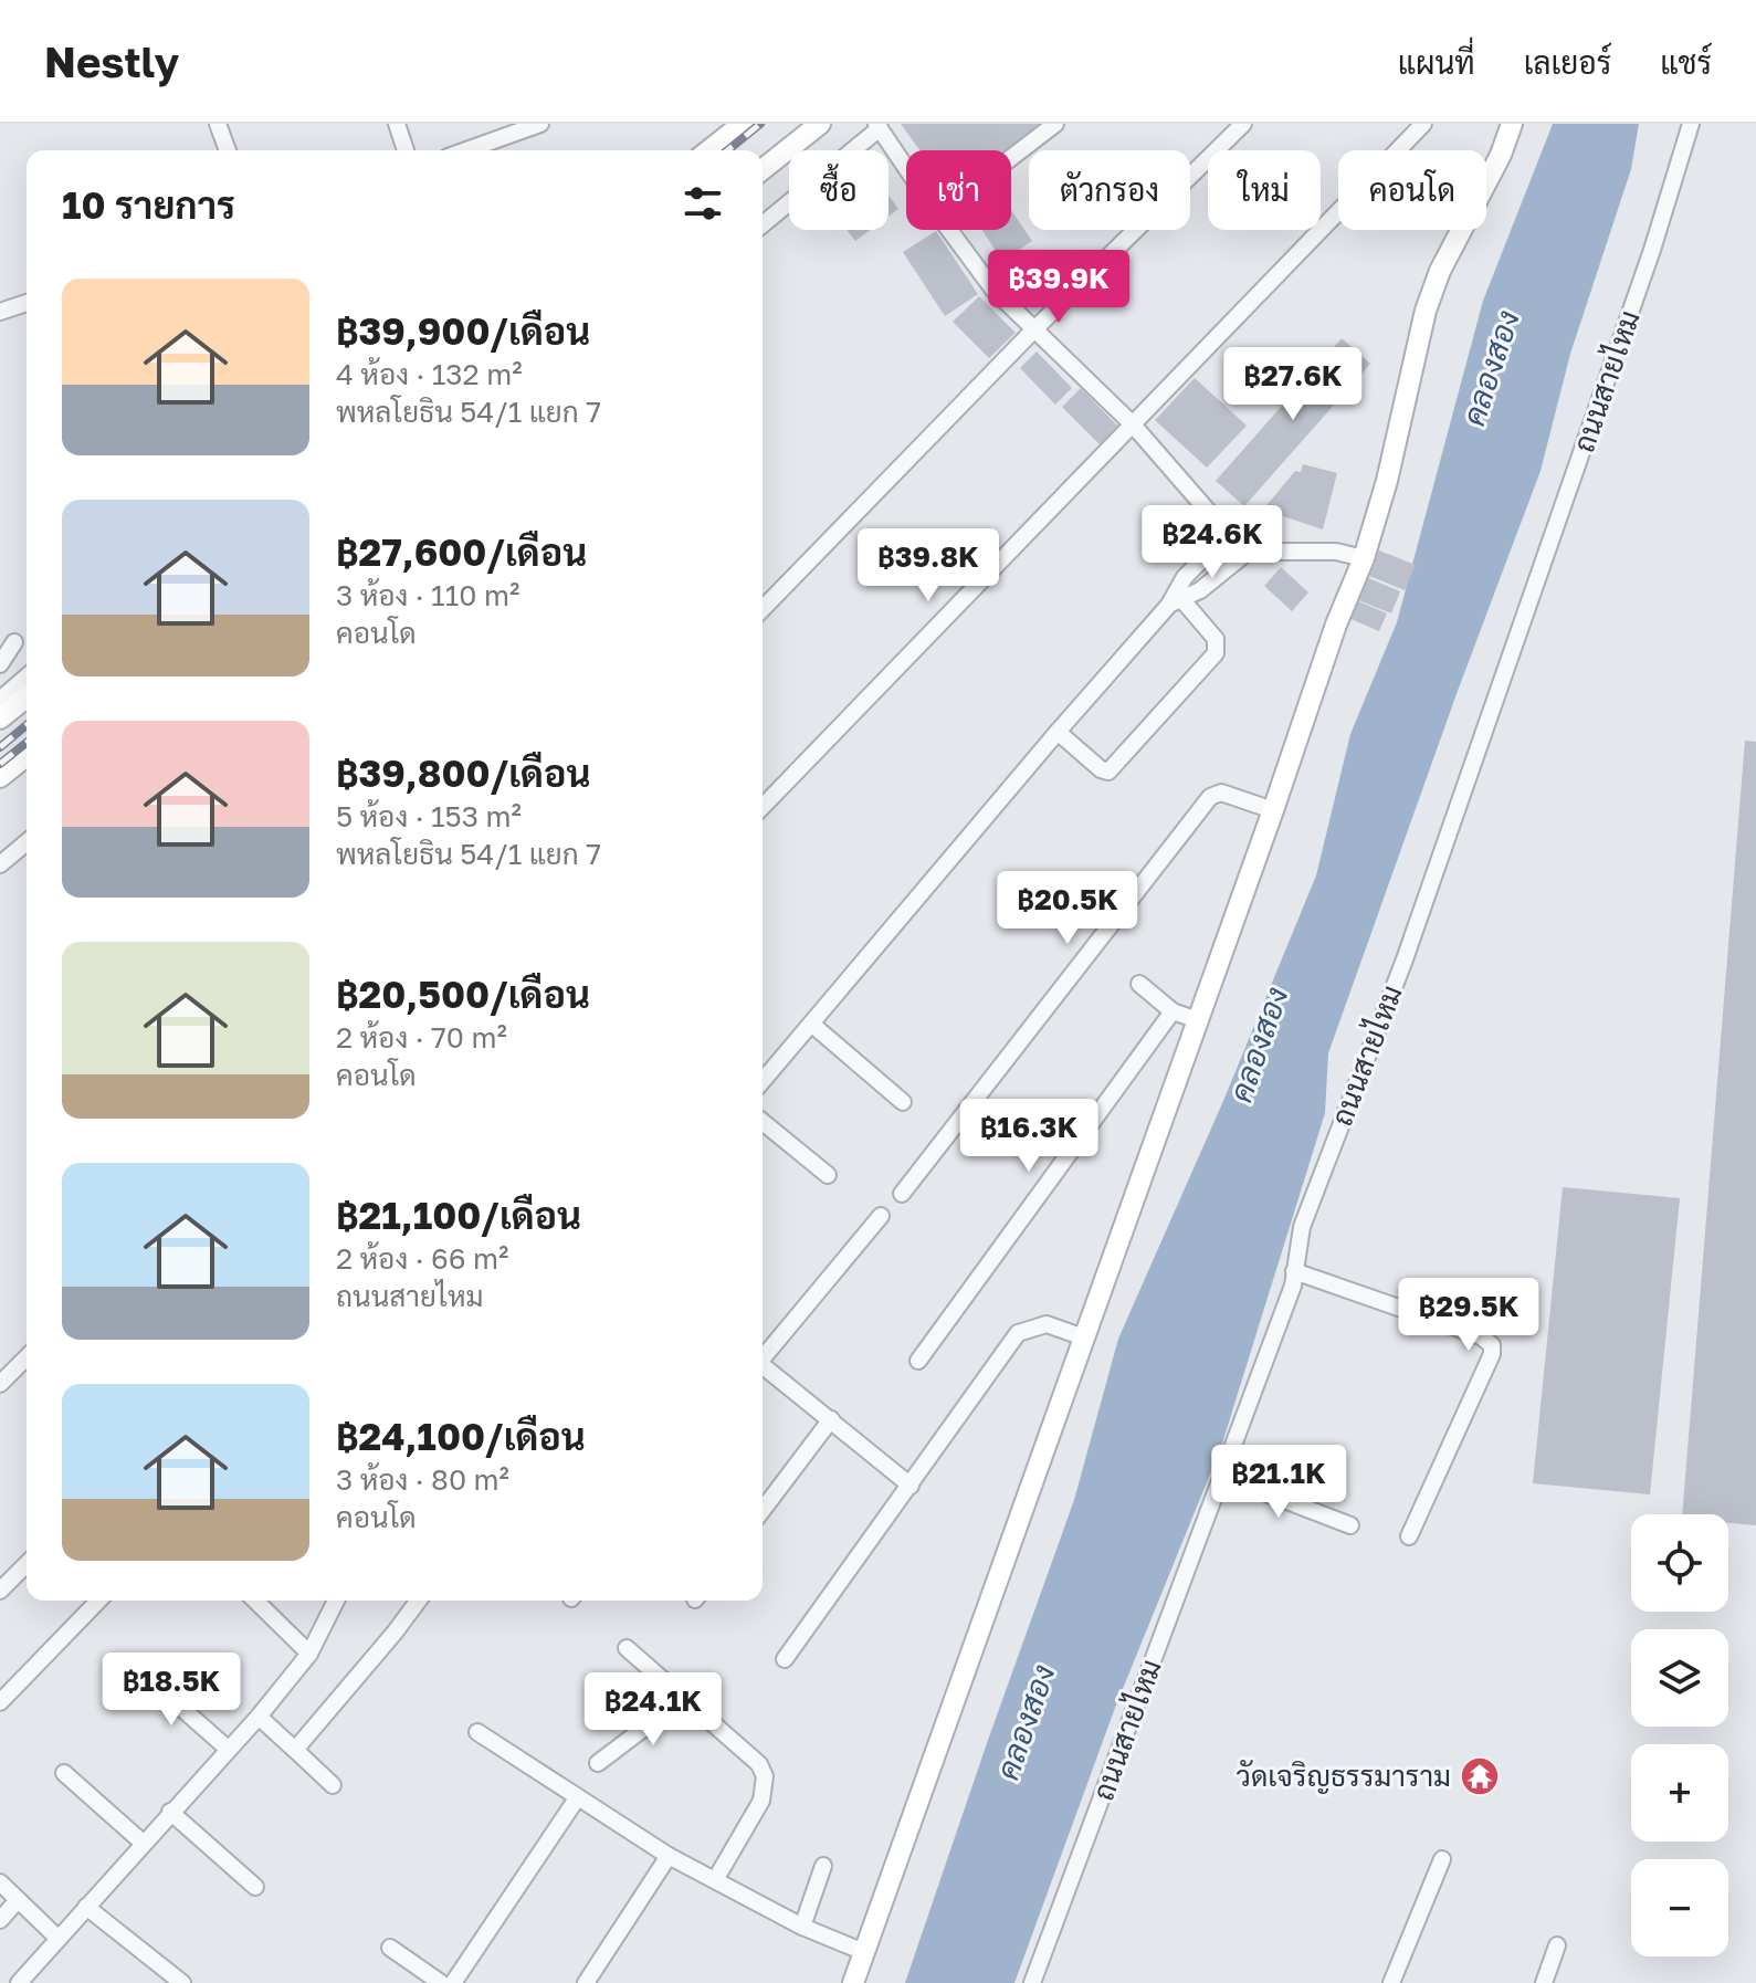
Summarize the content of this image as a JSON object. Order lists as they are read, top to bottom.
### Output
{
  "streets": {
    "street": ["ถนนสายไหม"]
  },
  "water": ["คลองสอง"],
  "places": {
    "temple": ["วัดเจริญธรรมาราม"]
  },
  "page": {
    "header": "Nestly",
    "nav": ["แผนที่", "เลเยอร์", "แชร์"],
    "chip": [
      "ซื้อ",
      "เช่า",
      "ตัวกรอง",
      "ใหม่",
      "คอนโด"
    ],
    "heading": "10 รายการ",
    "price": [
      "฿39.9K",
      "฿27.6K",
      "฿24.6K",
      "฿39.8K",
      "฿20.5K",
      "฿16.3K",
      "฿29.5K",
      "฿21.1K",
      "฿18.5K",
      "฿24.1K"
    ],
    "list": [
      {
        "name": "฿39,900/เดือน",
        "note": "4 ห้อง · 132 m² · พหลโยธิน 54/1 แยก 7"
      },
      {
        "name": "฿27,600/เดือน",
        "note": "3 ห้อง · 110 m² · คอนโด"
      },
      {
        "name": "฿39,800/เดือน",
        "note": "5 ห้อง · 153 m² · พหลโยธิน 54/1 แยก 7"
      },
      {
        "name": "฿20,500/เดือน",
        "note": "2 ห้อง · 70 m² · คอนโด"
      },
      {
        "name": "฿21,100/เดือน",
        "note": "2 ห้อง · 66 m² · ถนนสายไหม"
      },
      {
        "name": "฿24,100/เดือน",
        "note": "3 ห้อง · 80 m² · คอนโด"
      }
    ],
    "map_buttons": ["+", "−"]
  }
}
